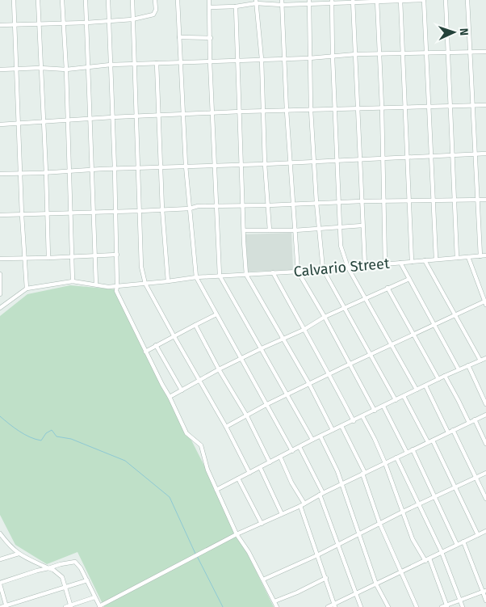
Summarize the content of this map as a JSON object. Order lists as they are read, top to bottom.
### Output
{
  "streets": {
    "street": ["Calvario Street"]
  },
  "north": "right"
}
